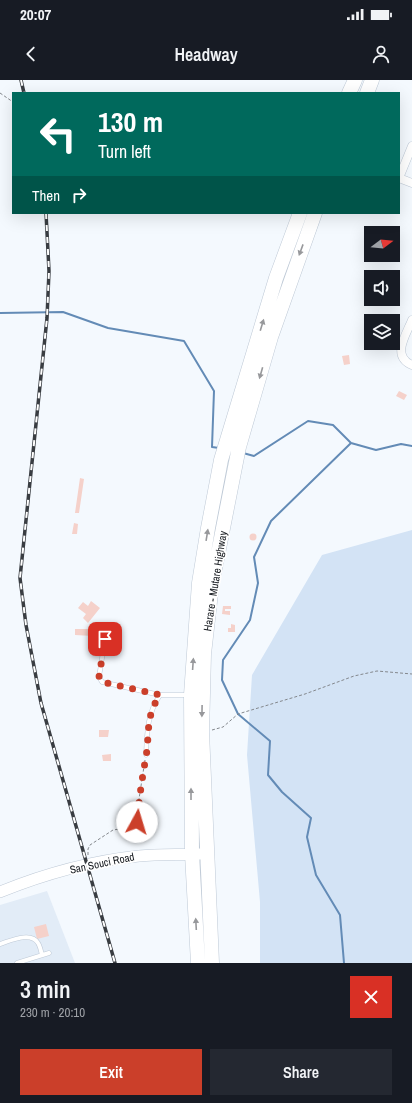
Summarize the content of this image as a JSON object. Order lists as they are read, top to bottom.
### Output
{
  "streets": {
    "highway": ["Harare - Mutare Highway"],
    "street": ["San Souci Road"]
  },
  "crossings": [
    ["Harare - Mutare Highway", "San Souci Road"]
  ],
  "north": "right",
  "page": {
    "status": "20:07",
    "header": "Headway",
    "turn": ["130 m", "Turn left"],
    "then": "Then",
    "heading": ["3 min", "230 m · 20:10"],
    "buttons": ["Exit", "Share"]
  }
}
